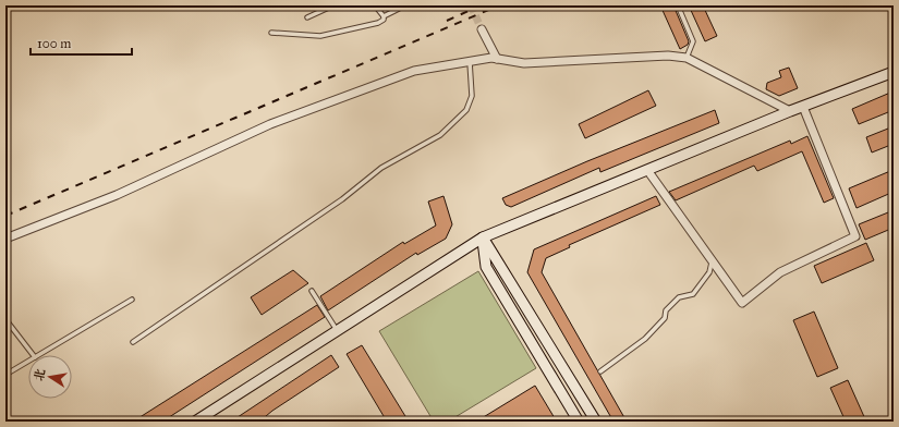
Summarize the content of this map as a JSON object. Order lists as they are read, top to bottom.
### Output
{
  "scale_bar": "100 m",
  "north": "left"
}
